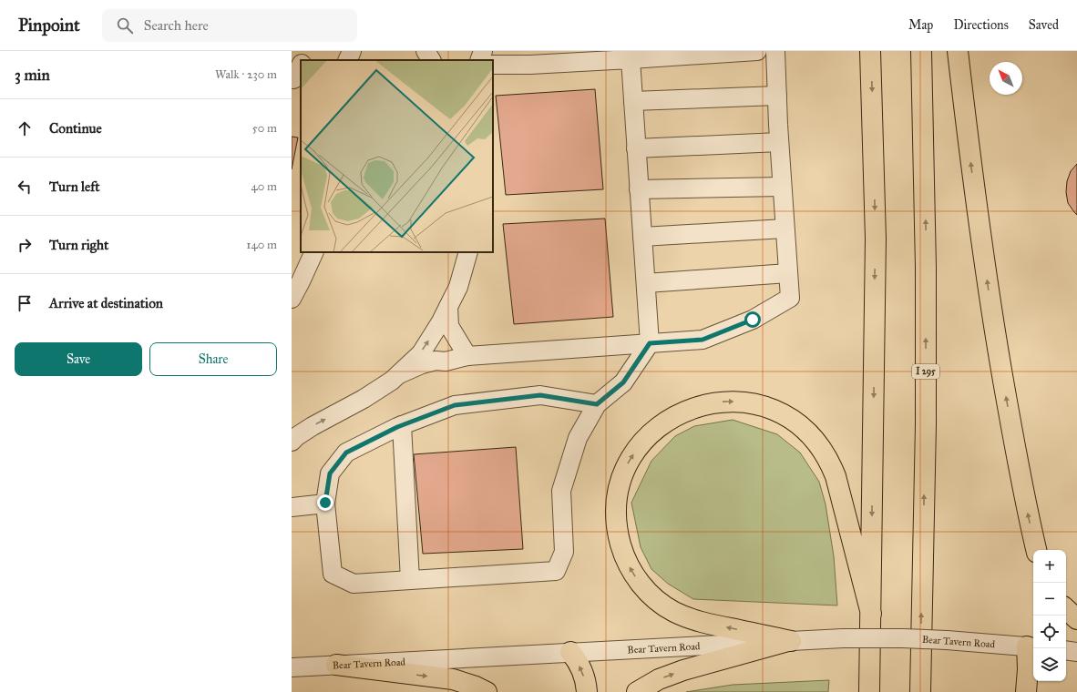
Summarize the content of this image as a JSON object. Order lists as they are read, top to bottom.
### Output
{
  "streets": {
    "highway": ["I 295"],
    "street": ["Bear Tavern Road"]
  },
  "north": "top left",
  "page": {
    "header": "Pinpoint",
    "search": "Search here",
    "nav": ["Map", "Directions", "Saved"],
    "heading": ["3 min", "Walk · 230 m"],
    "list": [
      ["Continue", "50 m"],
      ["Turn left", "40 m"],
      ["Turn right", "140 m"],
      "Arrive at destination"
    ],
    "buttons": ["Save", "Share"],
    "map_buttons": ["+", "−"]
  }
}
